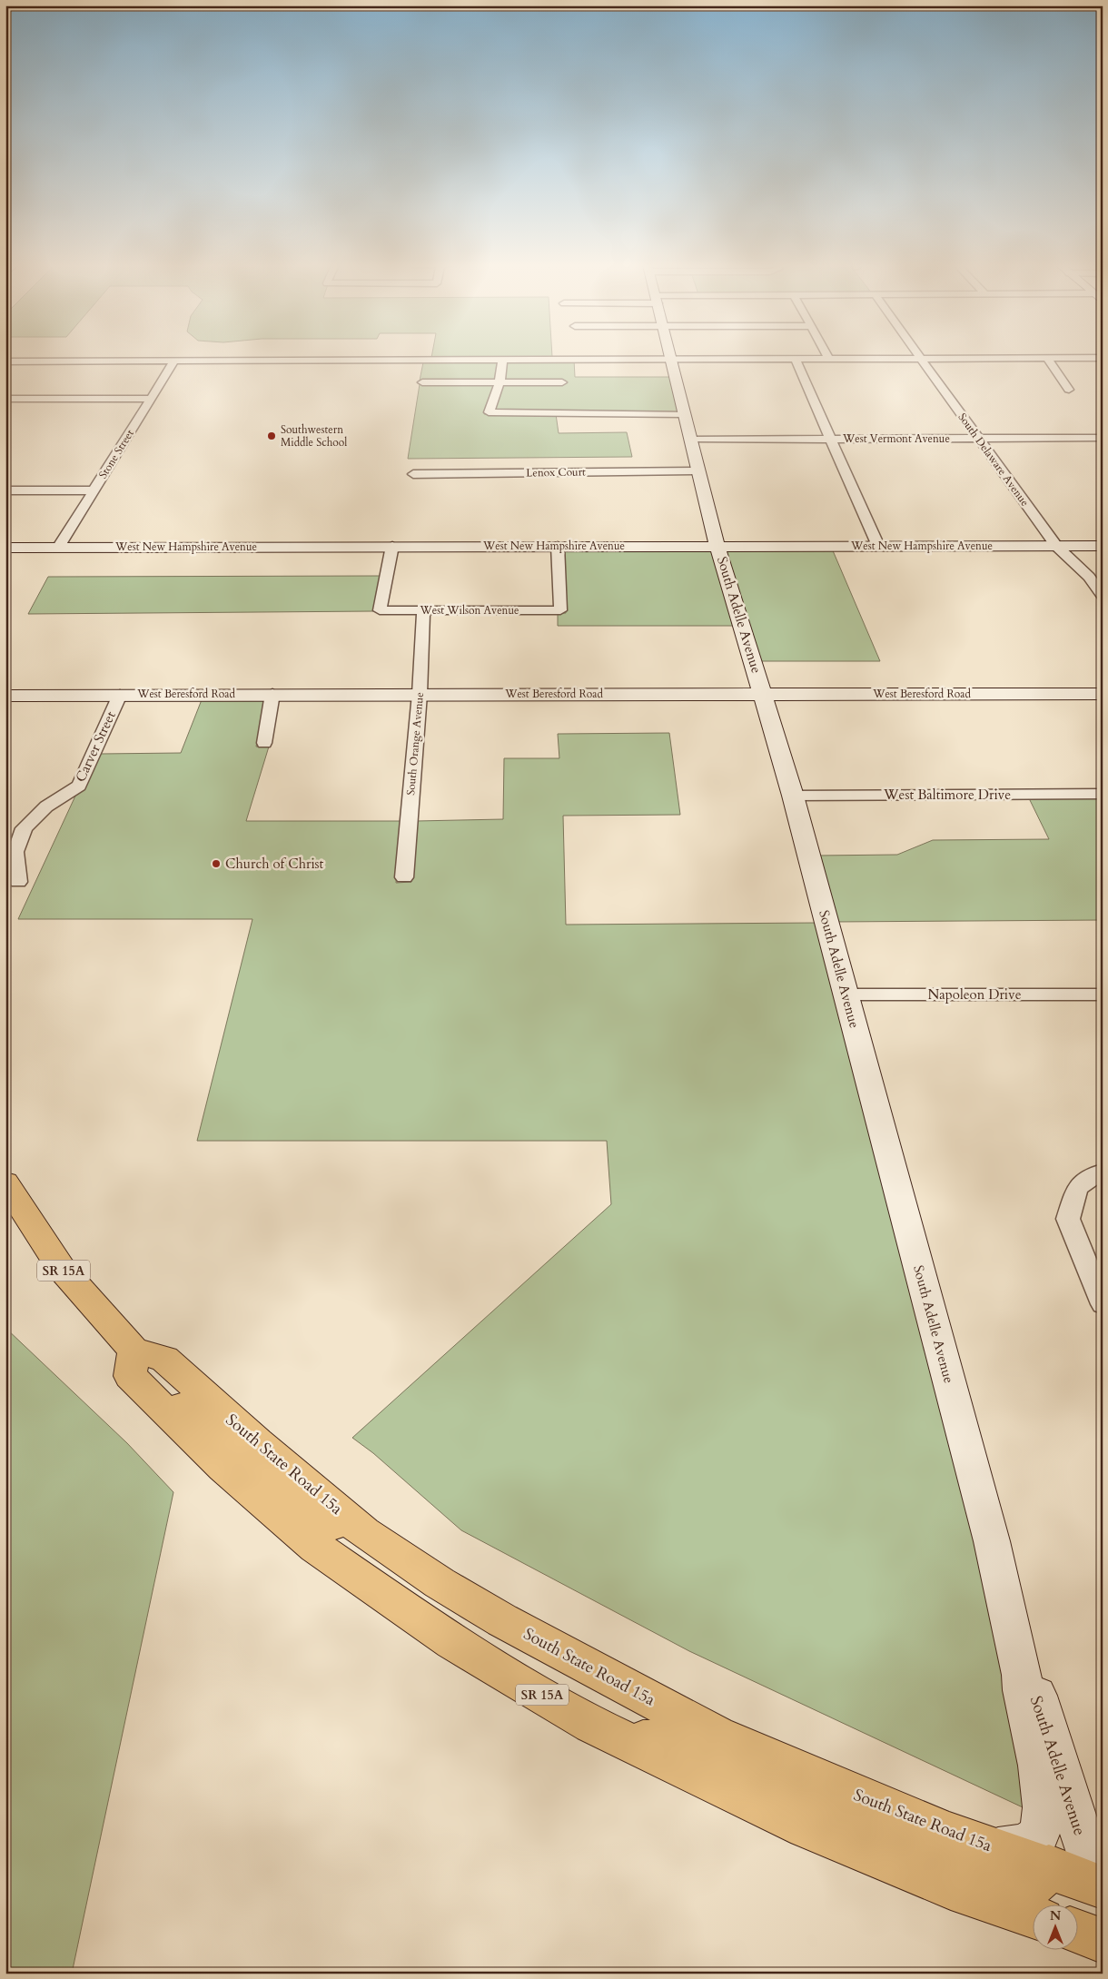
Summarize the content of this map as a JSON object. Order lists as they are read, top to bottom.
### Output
{
  "streets": {
    "highway": ["SR 15A", "South State Road 15a"],
    "street": [
      "West Vermont Avenue",
      "Stone Street",
      "South Delaware Avenue",
      "Lenox Court",
      "West New Hampshire Avenue",
      "West Wilson Avenue",
      "South Adelle Avenue",
      "West Beresford Road",
      "South Orange Avenue",
      "Carver Street",
      "West Baltimore Drive",
      "Napoleon Drive"
    ]
  },
  "crossings": [
    ["West Vermont Avenue", "South Delaware Avenue"],
    ["West Vermont Avenue", "South Adelle Avenue"],
    ["Stone Street", "West New Hampshire Avenue"],
    ["South Delaware Avenue", "West New Hampshire Avenue"],
    ["Lenox Court", "South Adelle Avenue"],
    ["West New Hampshire Avenue", "West Wilson Avenue"],
    ["West New Hampshire Avenue", "South Adelle Avenue"],
    ["West Wilson Avenue", "South Orange Avenue"],
    ["South Adelle Avenue", "West Beresford Road"],
    ["South Adelle Avenue", "West Baltimore Drive"],
    ["South Adelle Avenue", "Napoleon Drive"],
    ["South Adelle Avenue", "South State Road 15a"],
    ["West Beresford Road", "South Orange Avenue"],
    ["West Beresford Road", "Carver Street"],
    ["SR 15A", "South State Road 15a"]
  ],
  "places": ["Southwestern Middle School", "Church of Christ"],
  "north": "top"
}
